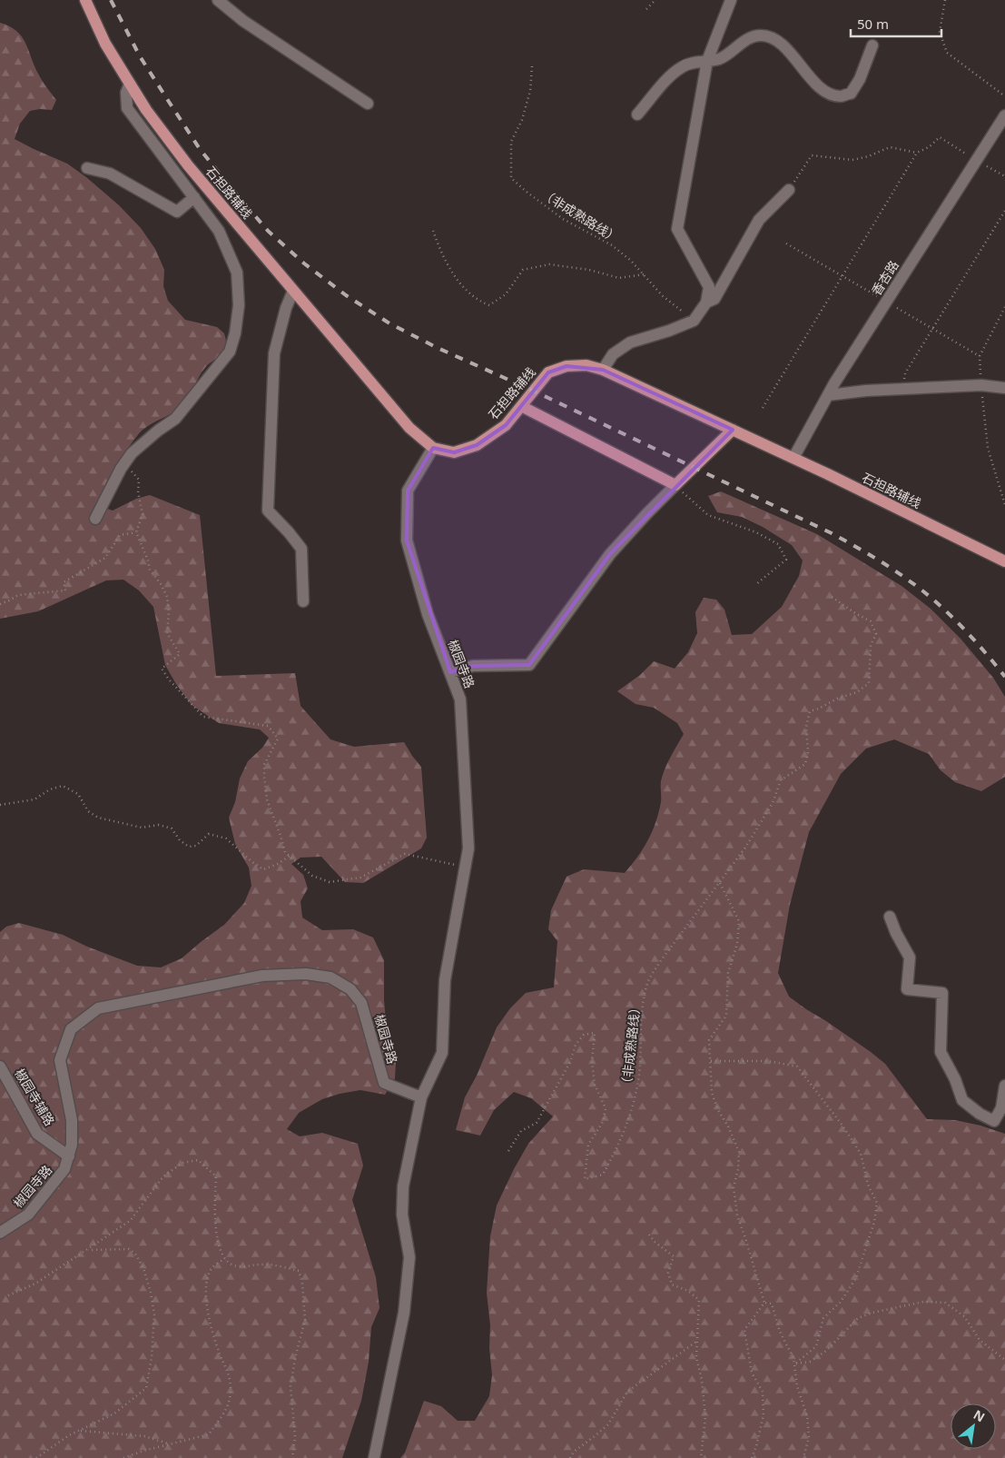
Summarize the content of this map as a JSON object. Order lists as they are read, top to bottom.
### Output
{
  "streets": {
    "main road": ["石担路辅线"],
    "street": ["香杏路", "椒园寺路", "椒园寺辅路"],
    "path": ["（非成熟路线）"]
  },
  "crossings": [
    ["石担路辅线", "香杏路"],
    ["石担路辅线", "椒园寺路"],
    ["椒园寺路", "椒园寺辅路"]
  ],
  "scale_bar": "50 m",
  "north": "top right"
}
